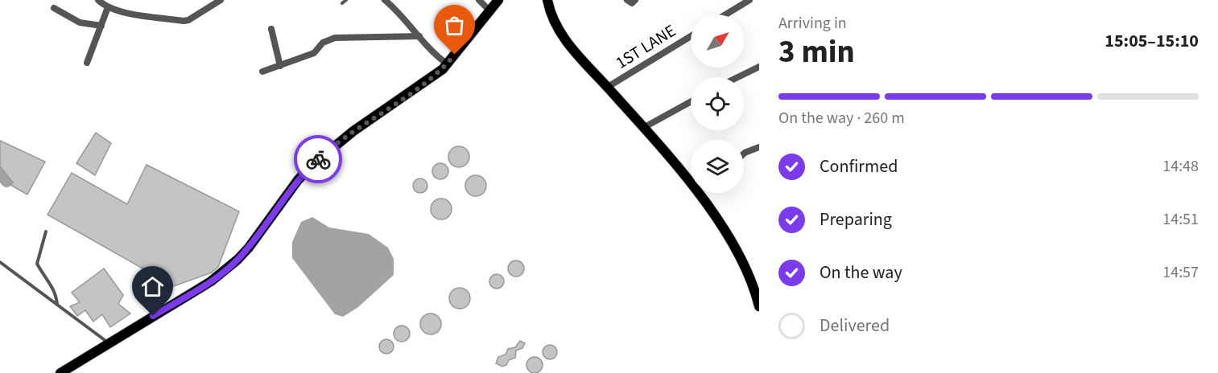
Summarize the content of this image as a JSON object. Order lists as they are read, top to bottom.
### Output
{
  "streets": {
    "street": ["1ST LANE"]
  },
  "north": "top right",
  "page": {
    "heading": ["3 min", "Arriving in", "15:05–15:10"],
    "bar": "On the way · 260 m",
    "list": [
      ["Confirmed", "14:48"],
      ["Preparing", "14:51"],
      ["On the way", "14:57"],
      "Delivered"
    ]
  }
}
